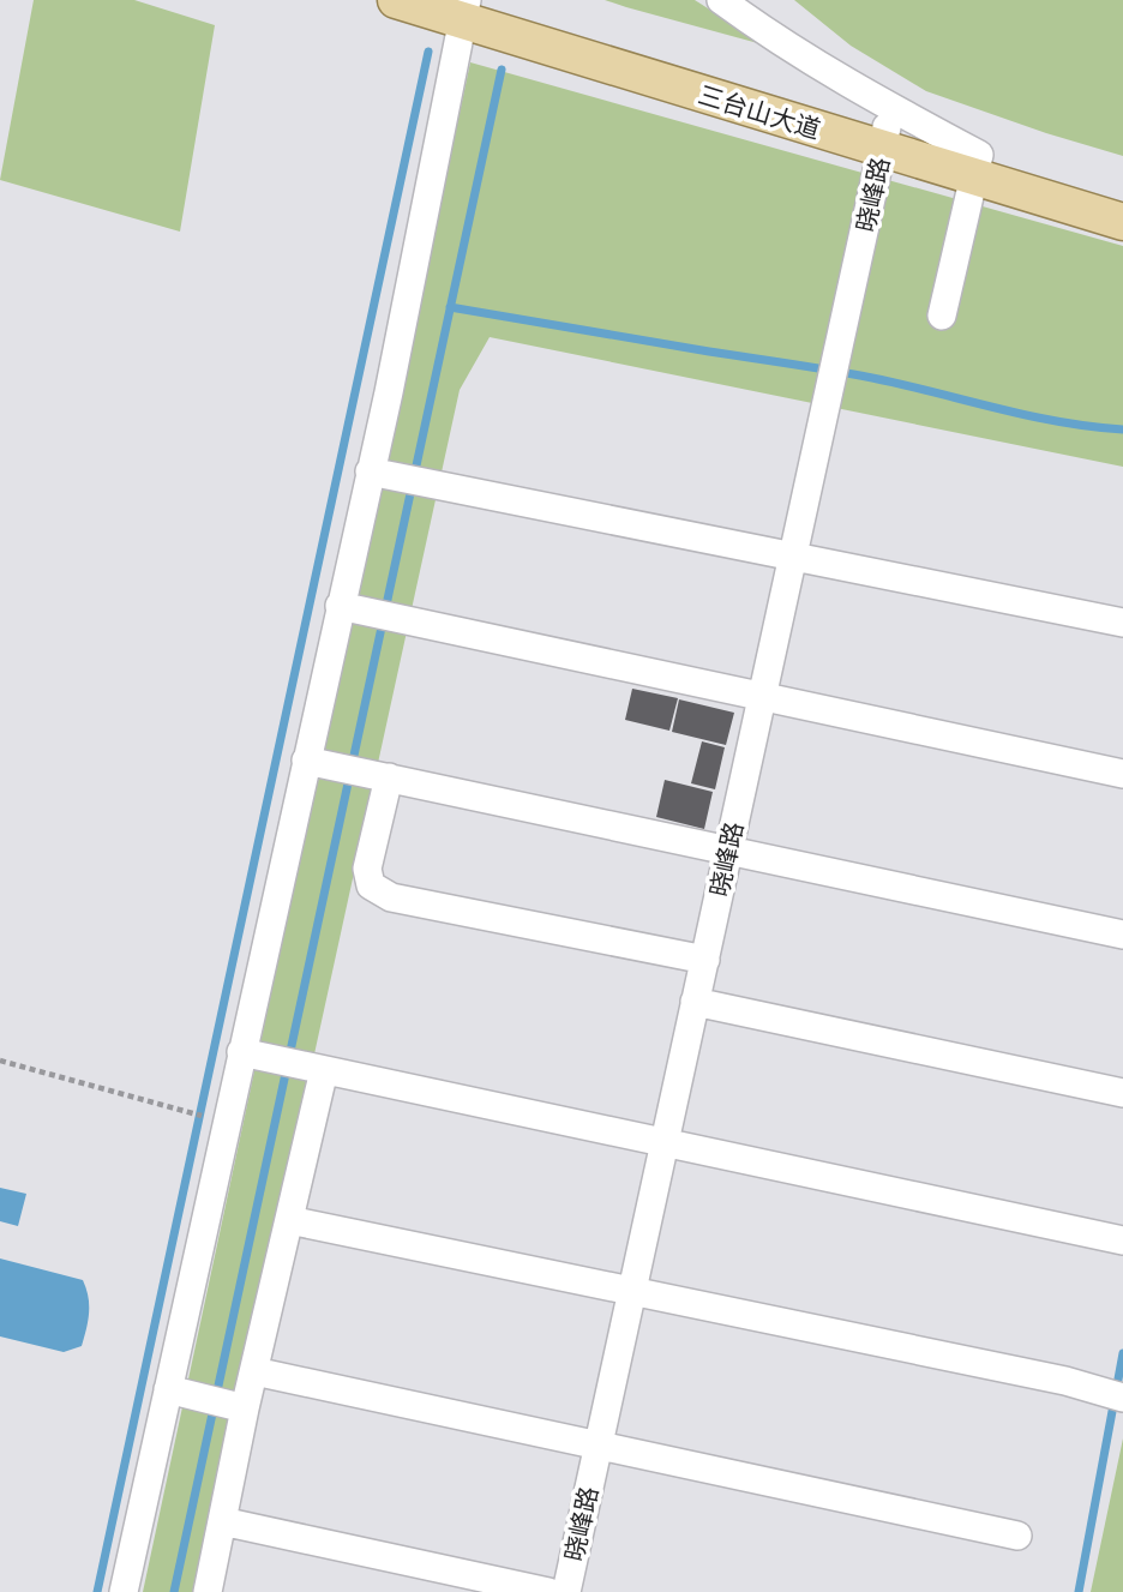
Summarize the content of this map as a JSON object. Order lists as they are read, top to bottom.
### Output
{
  "streets": {
    "main road": ["三台山大道"],
    "street": ["晓峰路"]
  },
  "crossings": [
    ["三台山大道", "晓峰路"]
  ]
}
